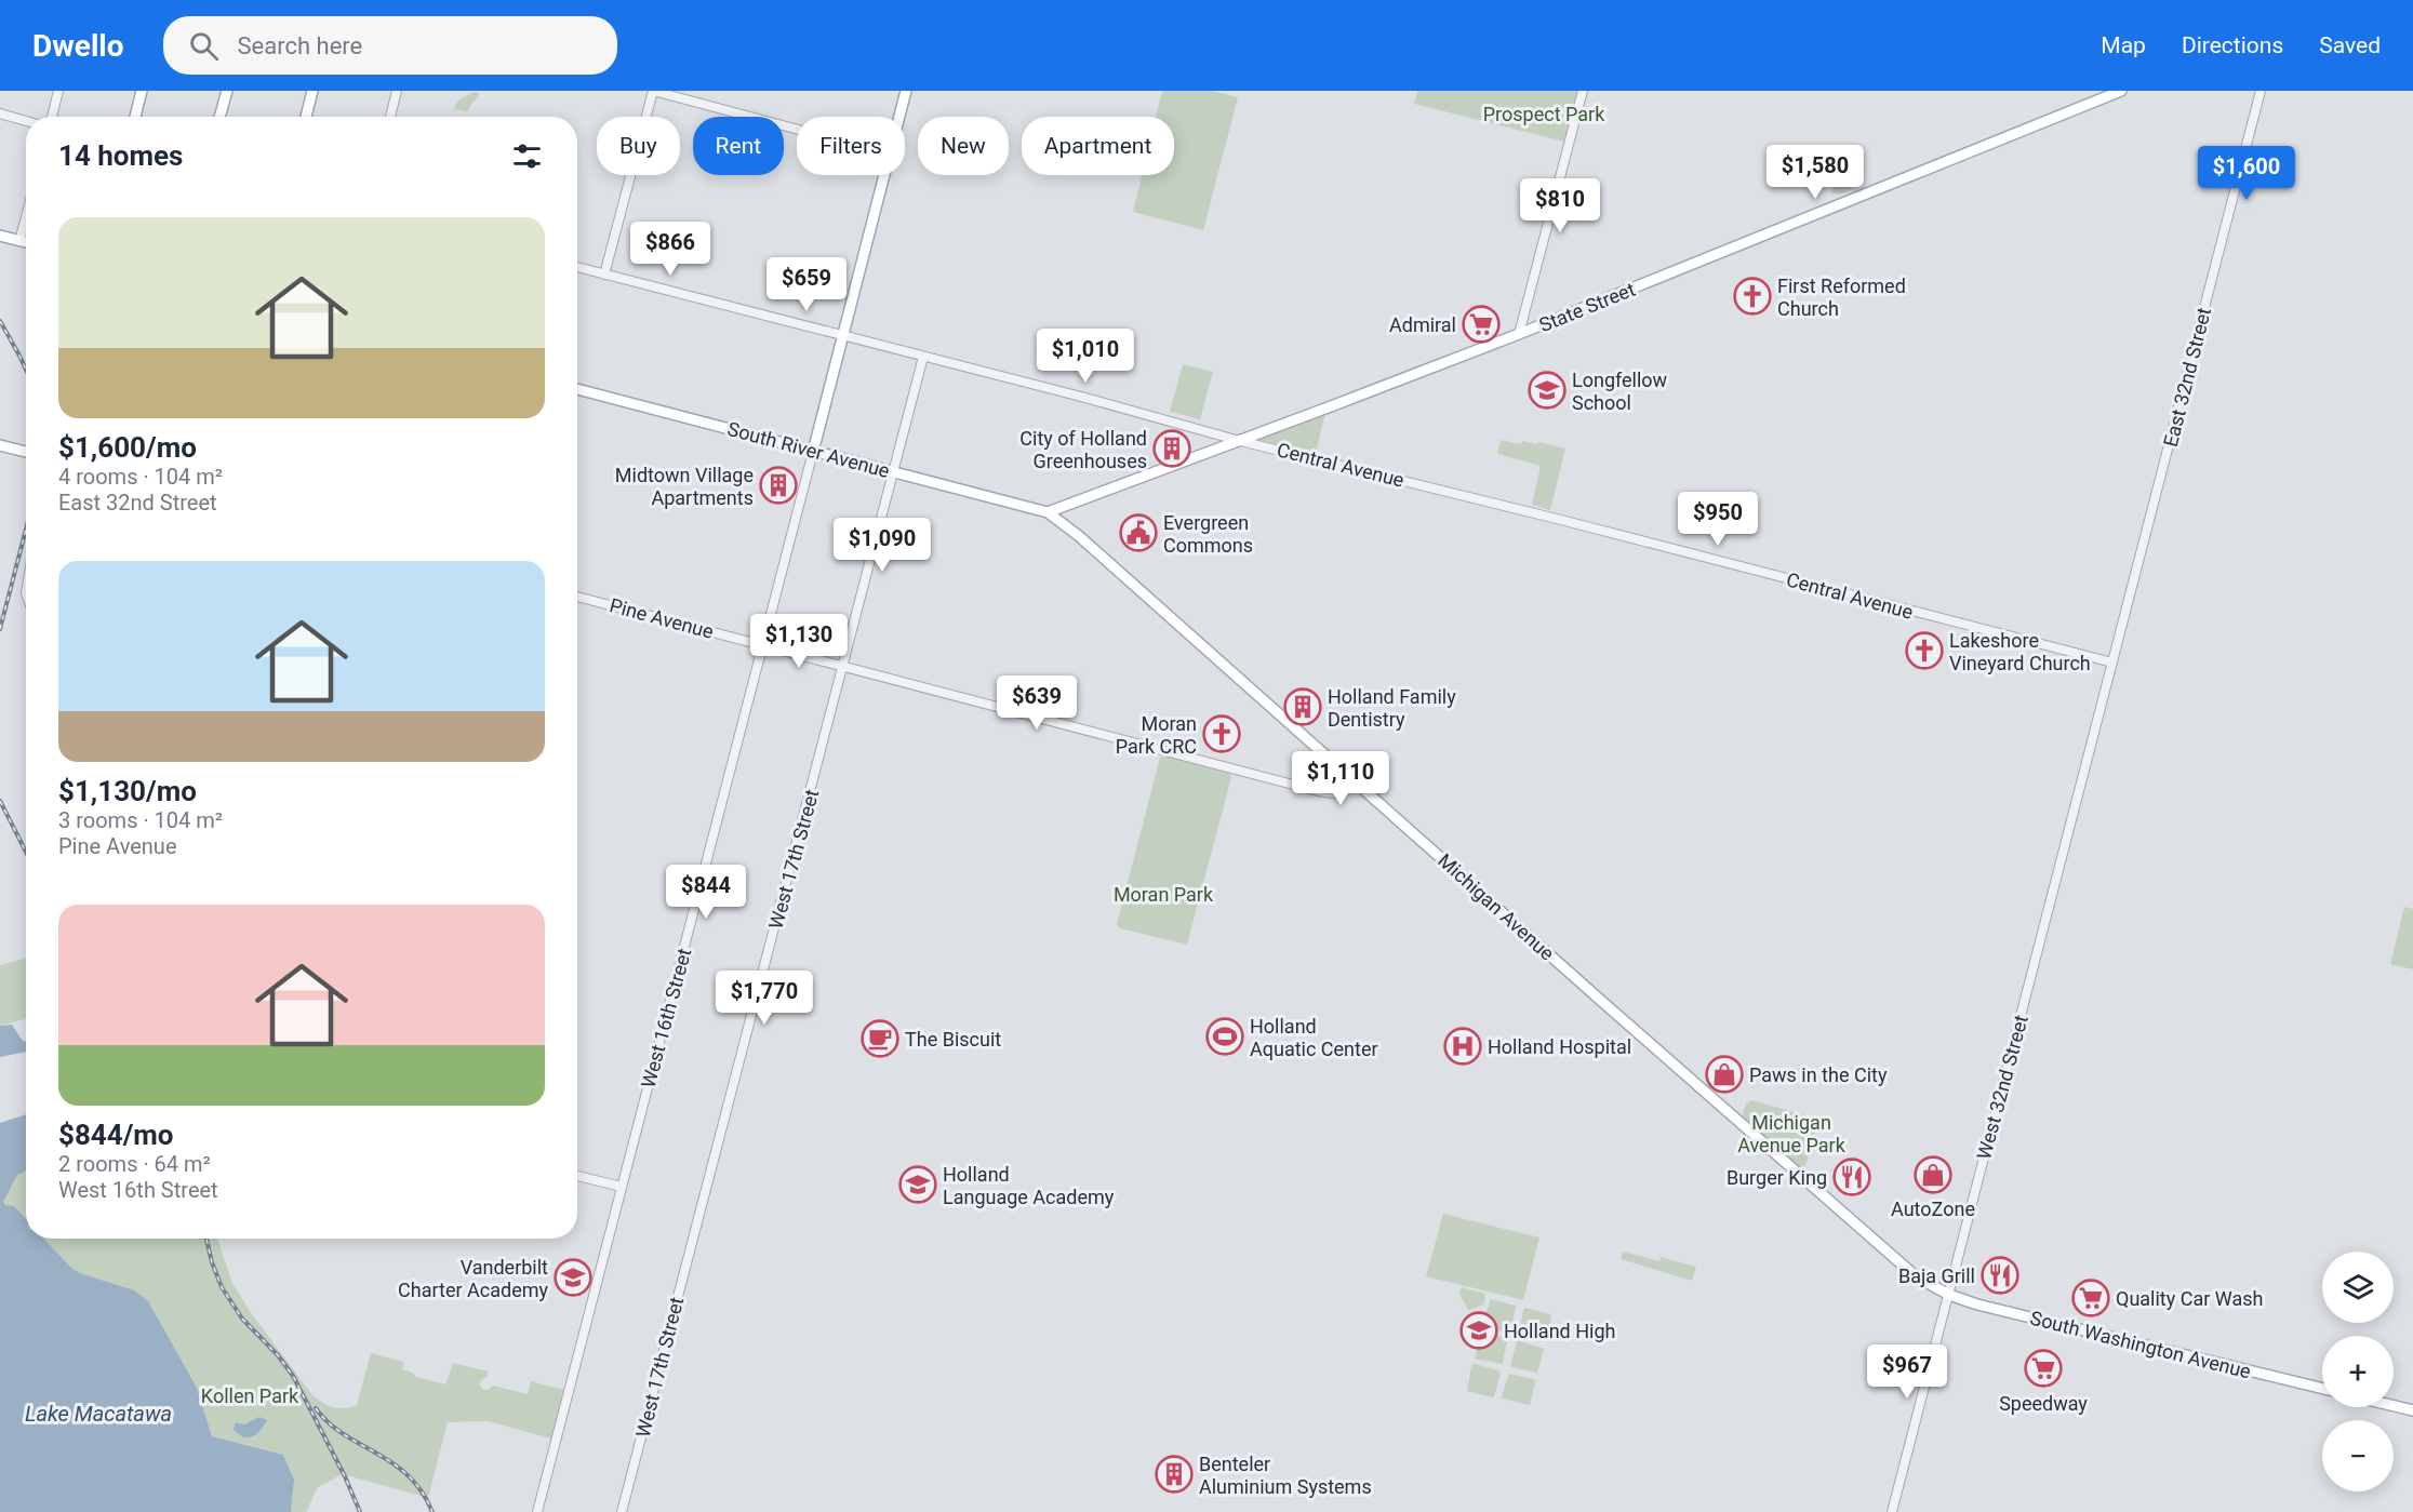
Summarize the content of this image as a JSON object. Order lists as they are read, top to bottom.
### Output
{
  "streets": {
    "main road": [
      "State Street",
      "South River Avenue",
      "Michigan Avenue",
      "West 16th Street",
      "South Washington Avenue"
    ],
    "street": [
      "East 32nd Street",
      "Central Avenue",
      "Pine Avenue",
      "West 17th Street",
      "West 32nd Street"
    ]
  },
  "crossings": [
    ["State Street", "South River Avenue"],
    ["State Street", "Central Avenue"],
    ["State Street", "Michigan Avenue"],
    ["East 32nd Street", "Central Avenue"],
    ["East 32nd Street", "West 32nd Street"],
    ["South River Avenue", "West 17th Street"],
    ["South River Avenue", "Michigan Avenue"],
    ["South River Avenue", "West 16th Street"],
    ["Central Avenue", "West 17th Street"],
    ["Central Avenue", "West 16th Street"],
    ["Central Avenue", "West 32nd Street"],
    ["Pine Avenue", "West 17th Street"],
    ["Pine Avenue", "Michigan Avenue"],
    ["Pine Avenue", "West 16th Street"],
    ["Michigan Avenue", "West 32nd Street"],
    ["Michigan Avenue", "South Washington Avenue"],
    ["West 32nd Street", "South Washington Avenue"]
  ],
  "water": ["Lake Macatawa"],
  "parks": [
    "Prospect Park",
    "Moran Park",
    "Michigan Avenue Park",
    "Kollen Park"
  ],
  "places": {
    "church": ["First Reformed Church", "Lakeshore Vineyard Church", "Moran Park CRC"],
    "supermarket": ["Admiral", "Quality Car Wash", "Speedway"],
    "school or university": [
      "Longfellow School",
      "Holland Language Academy",
      "Vanderbilt Charter Academy",
      "Holland High"
    ],
    "building": [
      "City of Holland Greenhouses",
      "Midtown Village Apartments",
      "Holland Family Dentistry",
      "Benteler Aluminium Systems"
    ],
    "public building": ["Evergreen Commons"],
    "sports": ["Holland Aquatic Center"],
    "cafe": ["The Biscuit"],
    "hospital": ["Holland Hospital"],
    "shop": ["Paws in the City", "AutoZone"],
    "restaurant": ["Burger King", "Baja Grill"]
  },
  "page": {
    "header": "Dwello",
    "search": "Search here",
    "nav": ["Map", "Directions", "Saved"],
    "chip": [
      "Buy",
      "Rent",
      "Filters",
      "New",
      "Apartment"
    ],
    "heading": "14 homes",
    "price": [
      "$1,580",
      "$1,600",
      "$810",
      "$866",
      "$659",
      "$1,010",
      "$950",
      "$1,090",
      "$1,130",
      "$639",
      "$1,110",
      "$844",
      "$1,770",
      "$967"
    ],
    "list": [
      {
        "name": "$1,600/mo",
        "note": "4 rooms · 104 m² · East 32nd Street"
      },
      {
        "name": "$1,130/mo",
        "note": "3 rooms · 104 m² · Pine Avenue"
      },
      {
        "name": "$844/mo",
        "note": "2 rooms · 64 m² · West 16th Street"
      }
    ],
    "map_buttons": ["+", "−"]
  }
}
